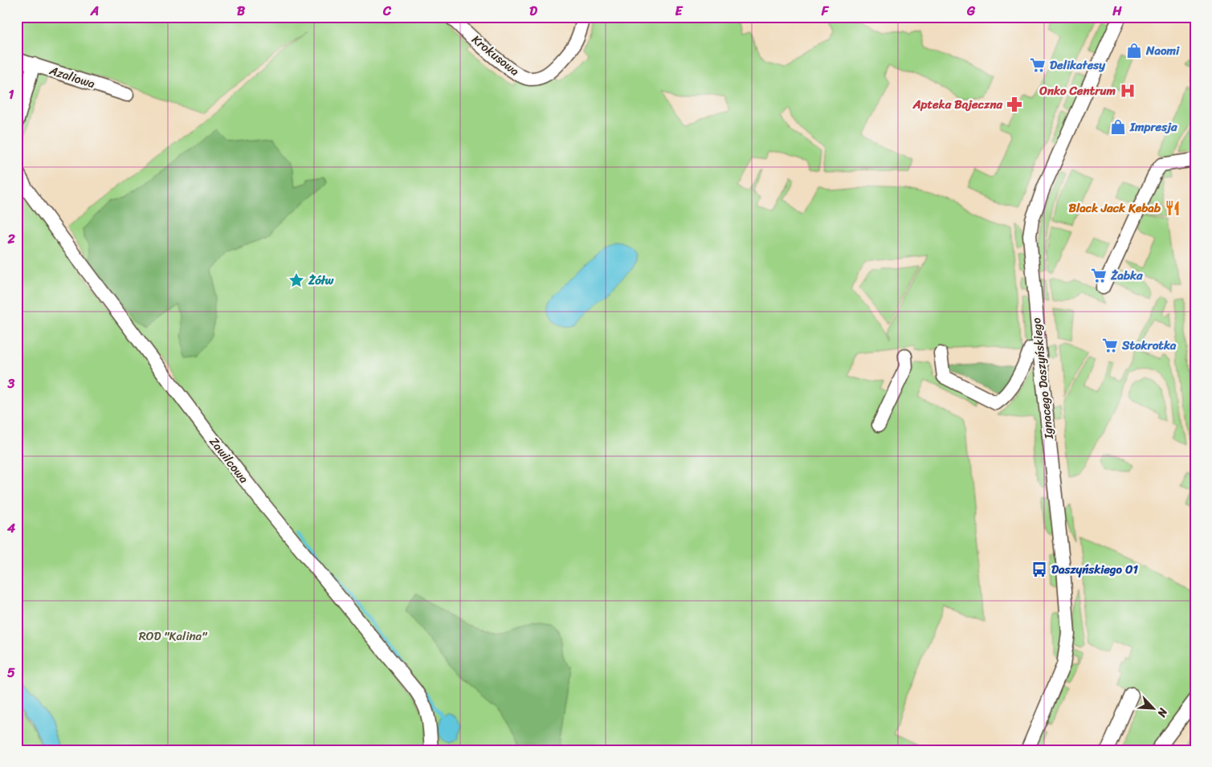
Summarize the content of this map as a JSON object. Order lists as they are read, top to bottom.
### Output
{
  "streets": {
    "street": [
      "Krokusowa",
      "Azaliowa",
      "Ignacego Daszyńskiego",
      "Zawilcowa"
    ]
  },
  "parks": ["ROD \"Kalina\""],
  "places": {
    "shop": ["Naomi", "Impresja"],
    "supermarket": ["Delikatesy", "Żabka", "Stokrotka"],
    "hospital": ["Onko Centrum"],
    "pharmacy": ["Apteka Bajeczna"],
    "restaurant": ["Black Jack Kebab"],
    "place": ["Żółw"],
    "bus stop": ["Daszyńskiego 01"]
  },
  "north": "bottom right",
  "grid": {
    "columns": [
      "A",
      "B",
      "C",
      "D",
      "E",
      "F",
      "G",
      "H"
    ],
    "rows": [
      "1",
      "2",
      "3",
      "4",
      "5"
    ]
  }
}
